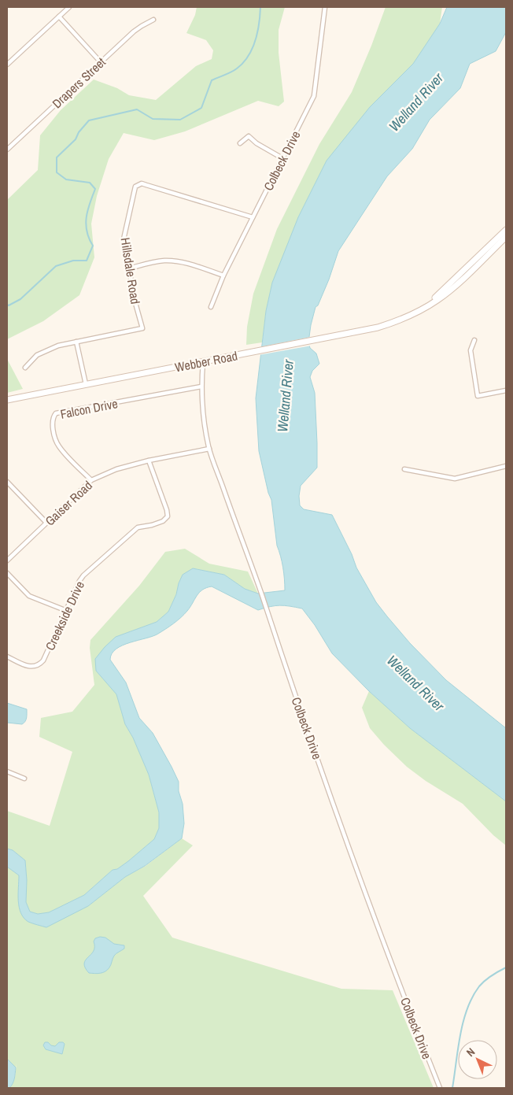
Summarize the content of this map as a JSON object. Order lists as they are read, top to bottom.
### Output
{
  "streets": {
    "main road": ["Webber Road"],
    "street": [
      "Drapers Street",
      "Colbeck Drive",
      "Hillsdale Road",
      "Falcon Drive",
      "Gaiser Road",
      "Creekside Drive"
    ]
  },
  "crossings": [
    ["Colbeck Drive", "Hillsdale Road"],
    ["Colbeck Drive", "Webber Road"],
    ["Colbeck Drive", "Falcon Drive"],
    ["Colbeck Drive", "Gaiser Road"],
    ["Falcon Drive", "Gaiser Road"],
    ["Gaiser Road", "Creekside Drive"]
  ],
  "water": ["Welland River"],
  "north": "top left"
}
